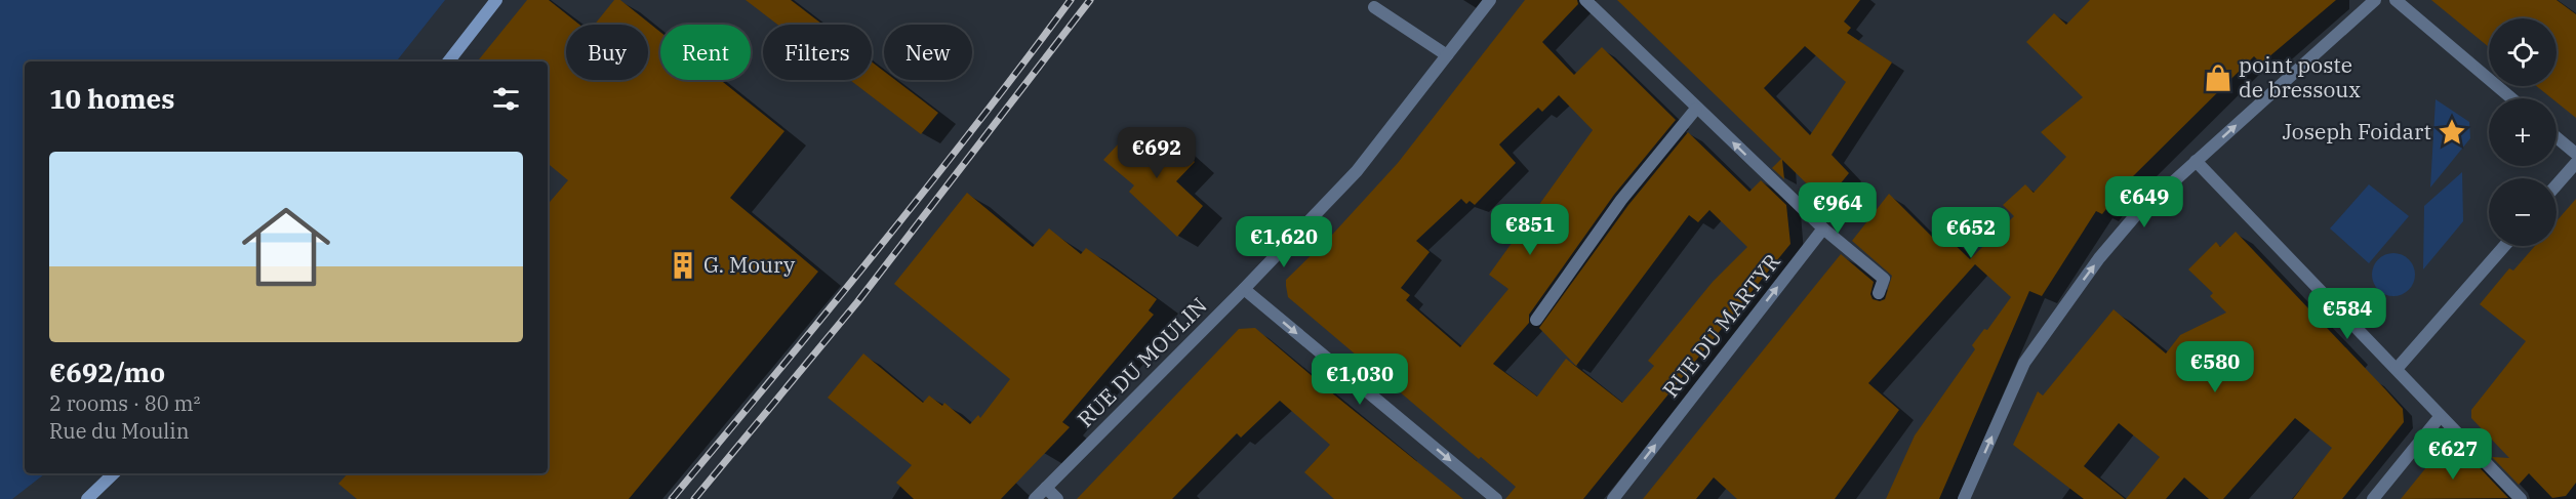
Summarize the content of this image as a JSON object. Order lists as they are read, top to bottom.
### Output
{
  "streets": {
    "street": ["RUE DU MARTYR", "RUE DU MOULIN"]
  },
  "one_way": ["RUE DU MARTYR"],
  "places": {
    "shop": ["point poste de bressoux"],
    "place": ["Joseph Foidart"],
    "building": ["G. Moury"]
  },
  "page": {
    "map_buttons": ["+", "−"],
    "chip": [
      "Buy",
      "Rent",
      "Filters",
      "New"
    ],
    "heading": "10 homes",
    "price": [
      "€692",
      "€649",
      "€964",
      "€851",
      "€652",
      "€1,620",
      "€584",
      "€580",
      "€1,030",
      "€627"
    ],
    "list": [
      {
        "name": "€692/mo",
        "note": "2 rooms · 80 m² · Rue du Moulin"
      }
    ]
  }
}
